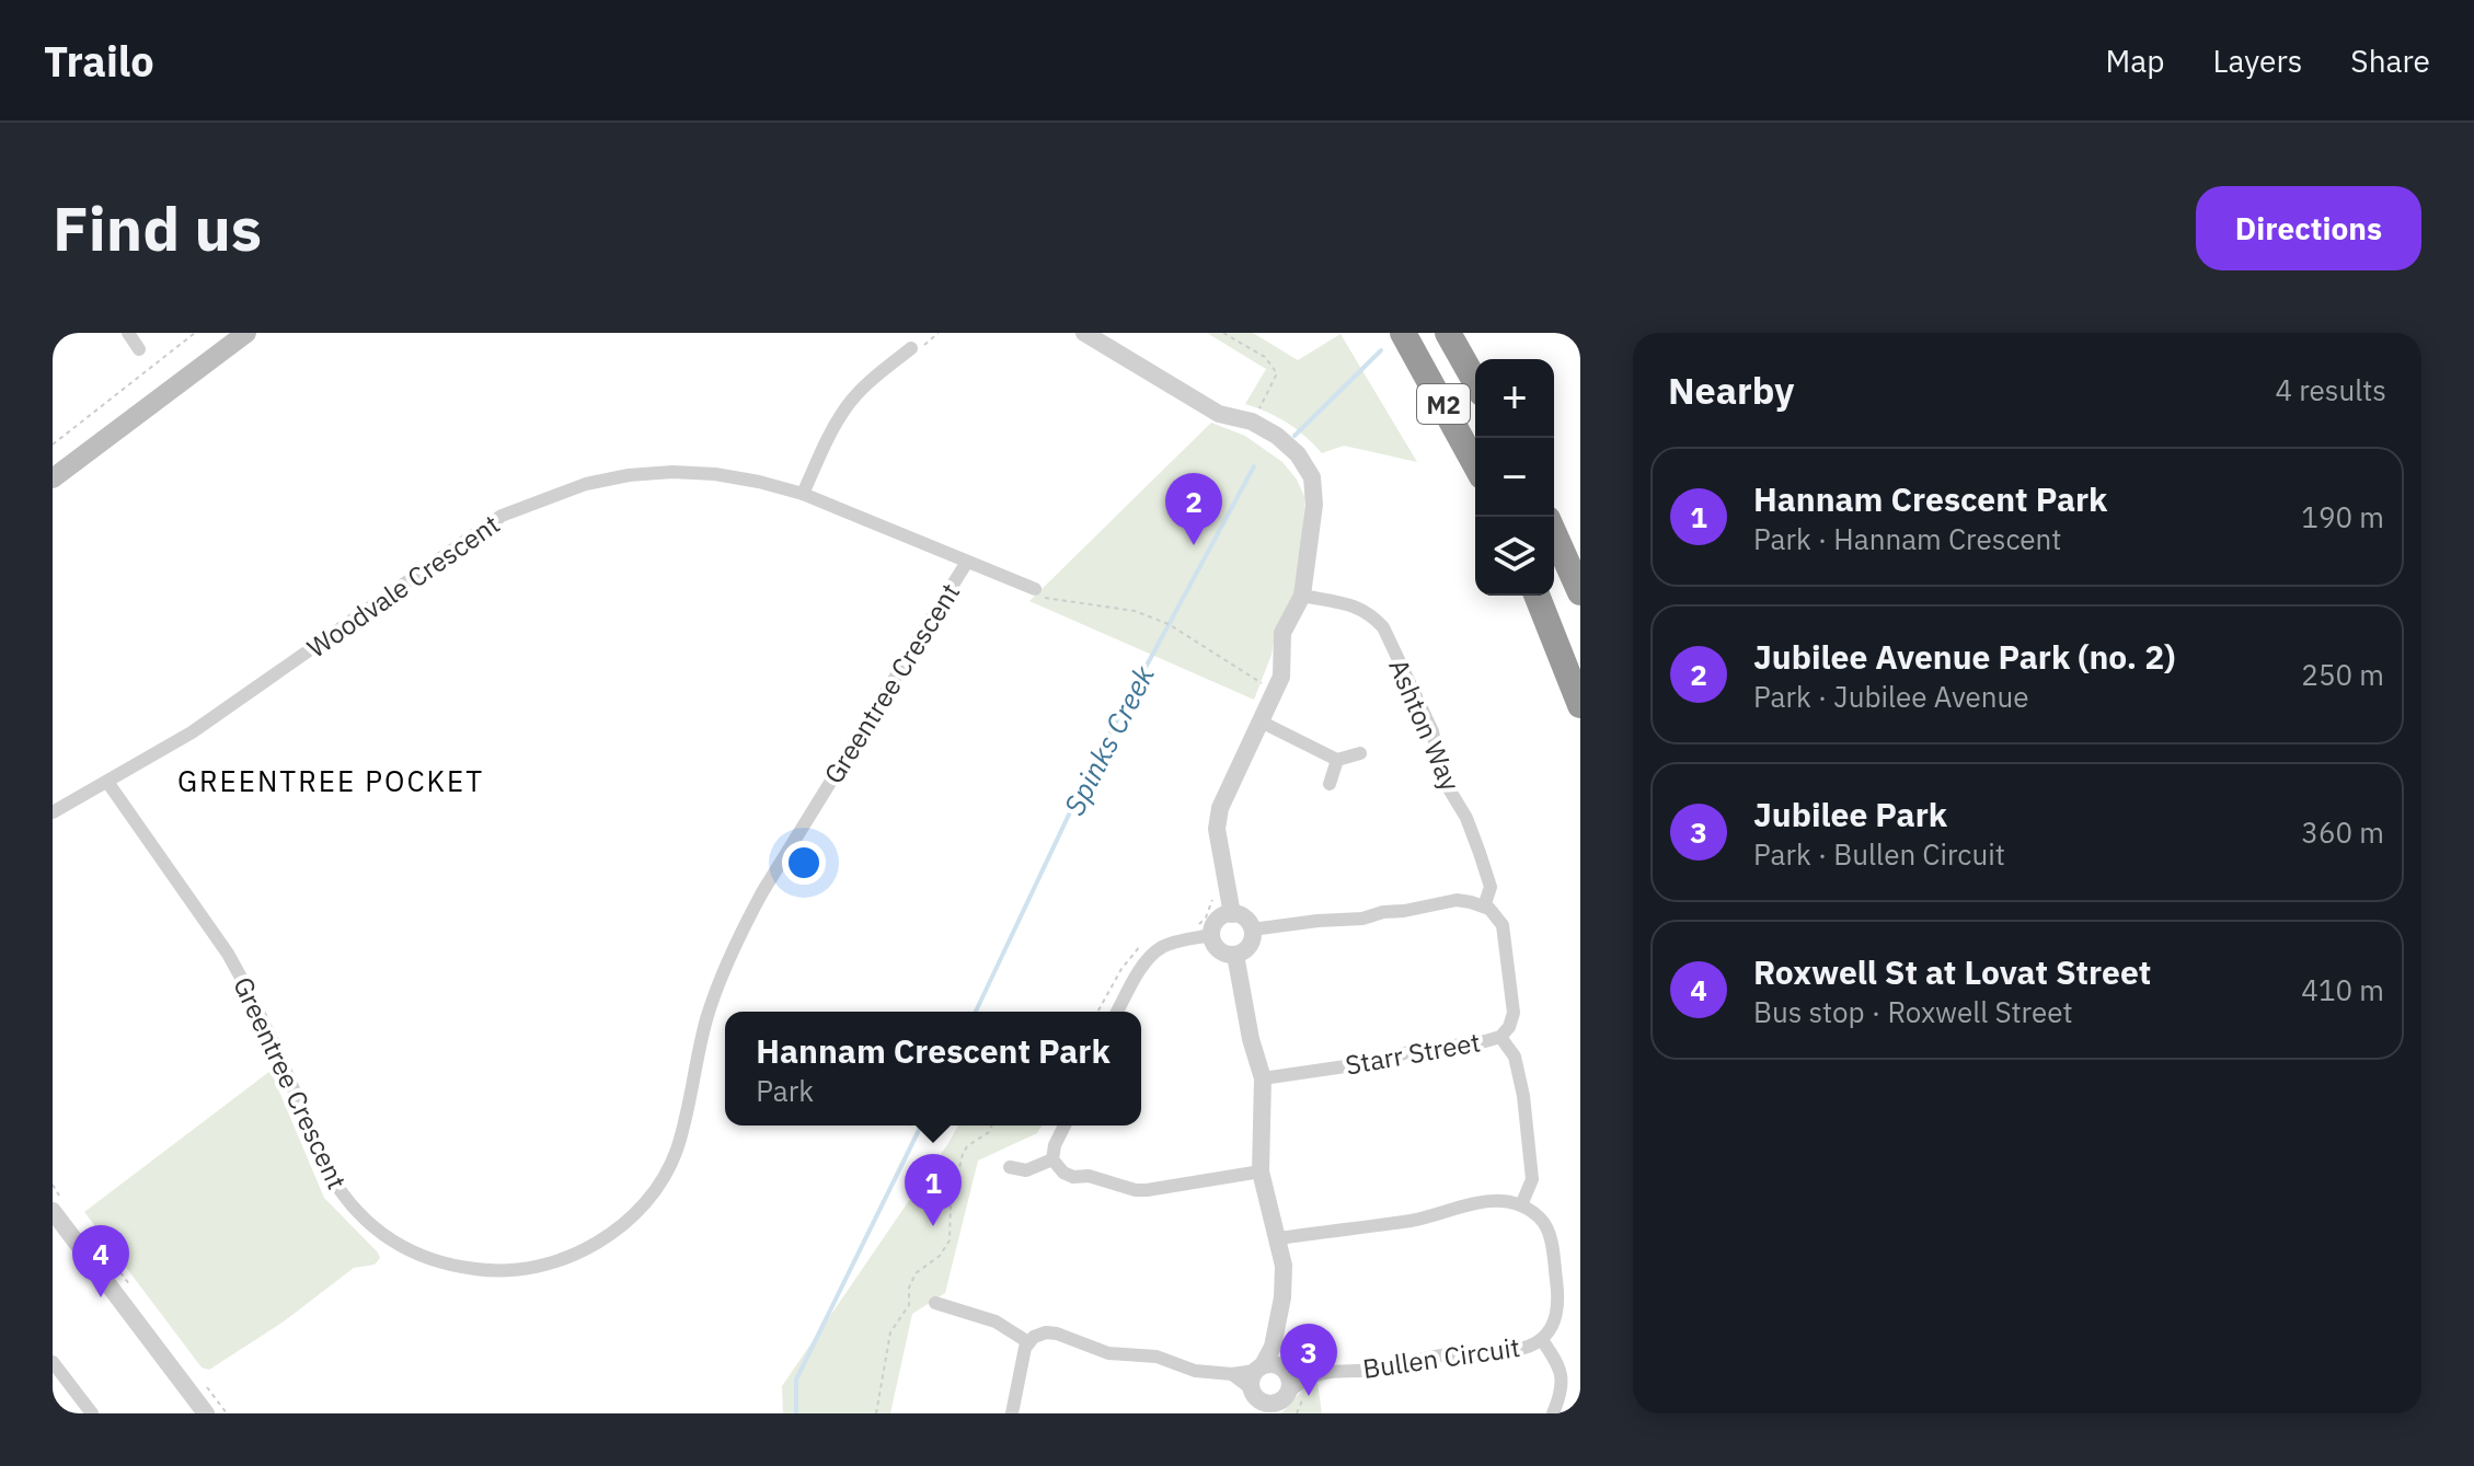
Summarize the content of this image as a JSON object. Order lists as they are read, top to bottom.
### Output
{
  "streets": {
    "highway": ["M2"],
    "street": [
      "Woodvale Crescent",
      "Greentree Crescent",
      "Ashton Way",
      "Starr Street",
      "Bullen Circuit"
    ]
  },
  "crossings": [
    ["Woodvale Crescent", "Greentree Crescent"],
    ["Ashton Way", "Starr Street"]
  ],
  "districts": ["GREENTREE POCKET"],
  "water": ["Spinks Creek"],
  "page": {
    "header": "Trailo",
    "nav": ["Map", "Layers", "Share"],
    "buttons": "Directions",
    "title": "Find us",
    "heading": ["Nearby", "4 results"],
    "map_buttons": ["+", "−"],
    "list": [
      {
        "mark": "1",
        "name": "Hannam Crescent Park",
        "note": "Park · Hannam Crescent",
        "value": "190 m"
      },
      {
        "mark": "2",
        "name": "Jubilee Avenue Park (no. 2)",
        "note": "Park · Jubilee Avenue",
        "value": "250 m"
      },
      {
        "mark": "3",
        "name": "Jubilee Park",
        "note": "Park · Bullen Circuit",
        "value": "360 m"
      },
      {
        "mark": "4",
        "name": "Roxwell St at Lovat Street",
        "note": "Bus stop · Roxwell Street",
        "value": "410 m"
      }
    ],
    "pins": [
      "2",
      "1",
      "4",
      "3"
    ],
    "popup": ["Hannam Crescent Park", "Park"]
  }
}
